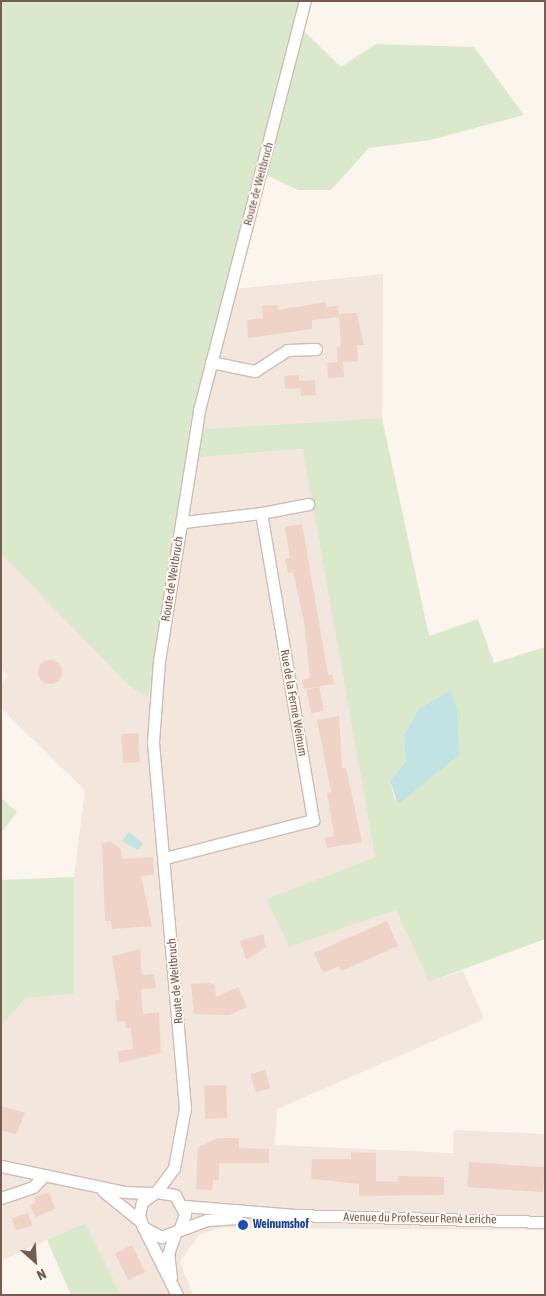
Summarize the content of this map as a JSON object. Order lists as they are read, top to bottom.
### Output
{
  "streets": {
    "street": ["Route de Weitbruch", "Rue de la Ferme Weinum", "Avenue du Professeur René Leriche"]
  },
  "crossings": [
    ["Route de Weitbruch", "Rue de la Ferme Weinum"],
    ["Route de Weitbruch", "Avenue du Professeur René Leriche"]
  ],
  "places": ["Weinumshof"],
  "north": "bottom right"
}
